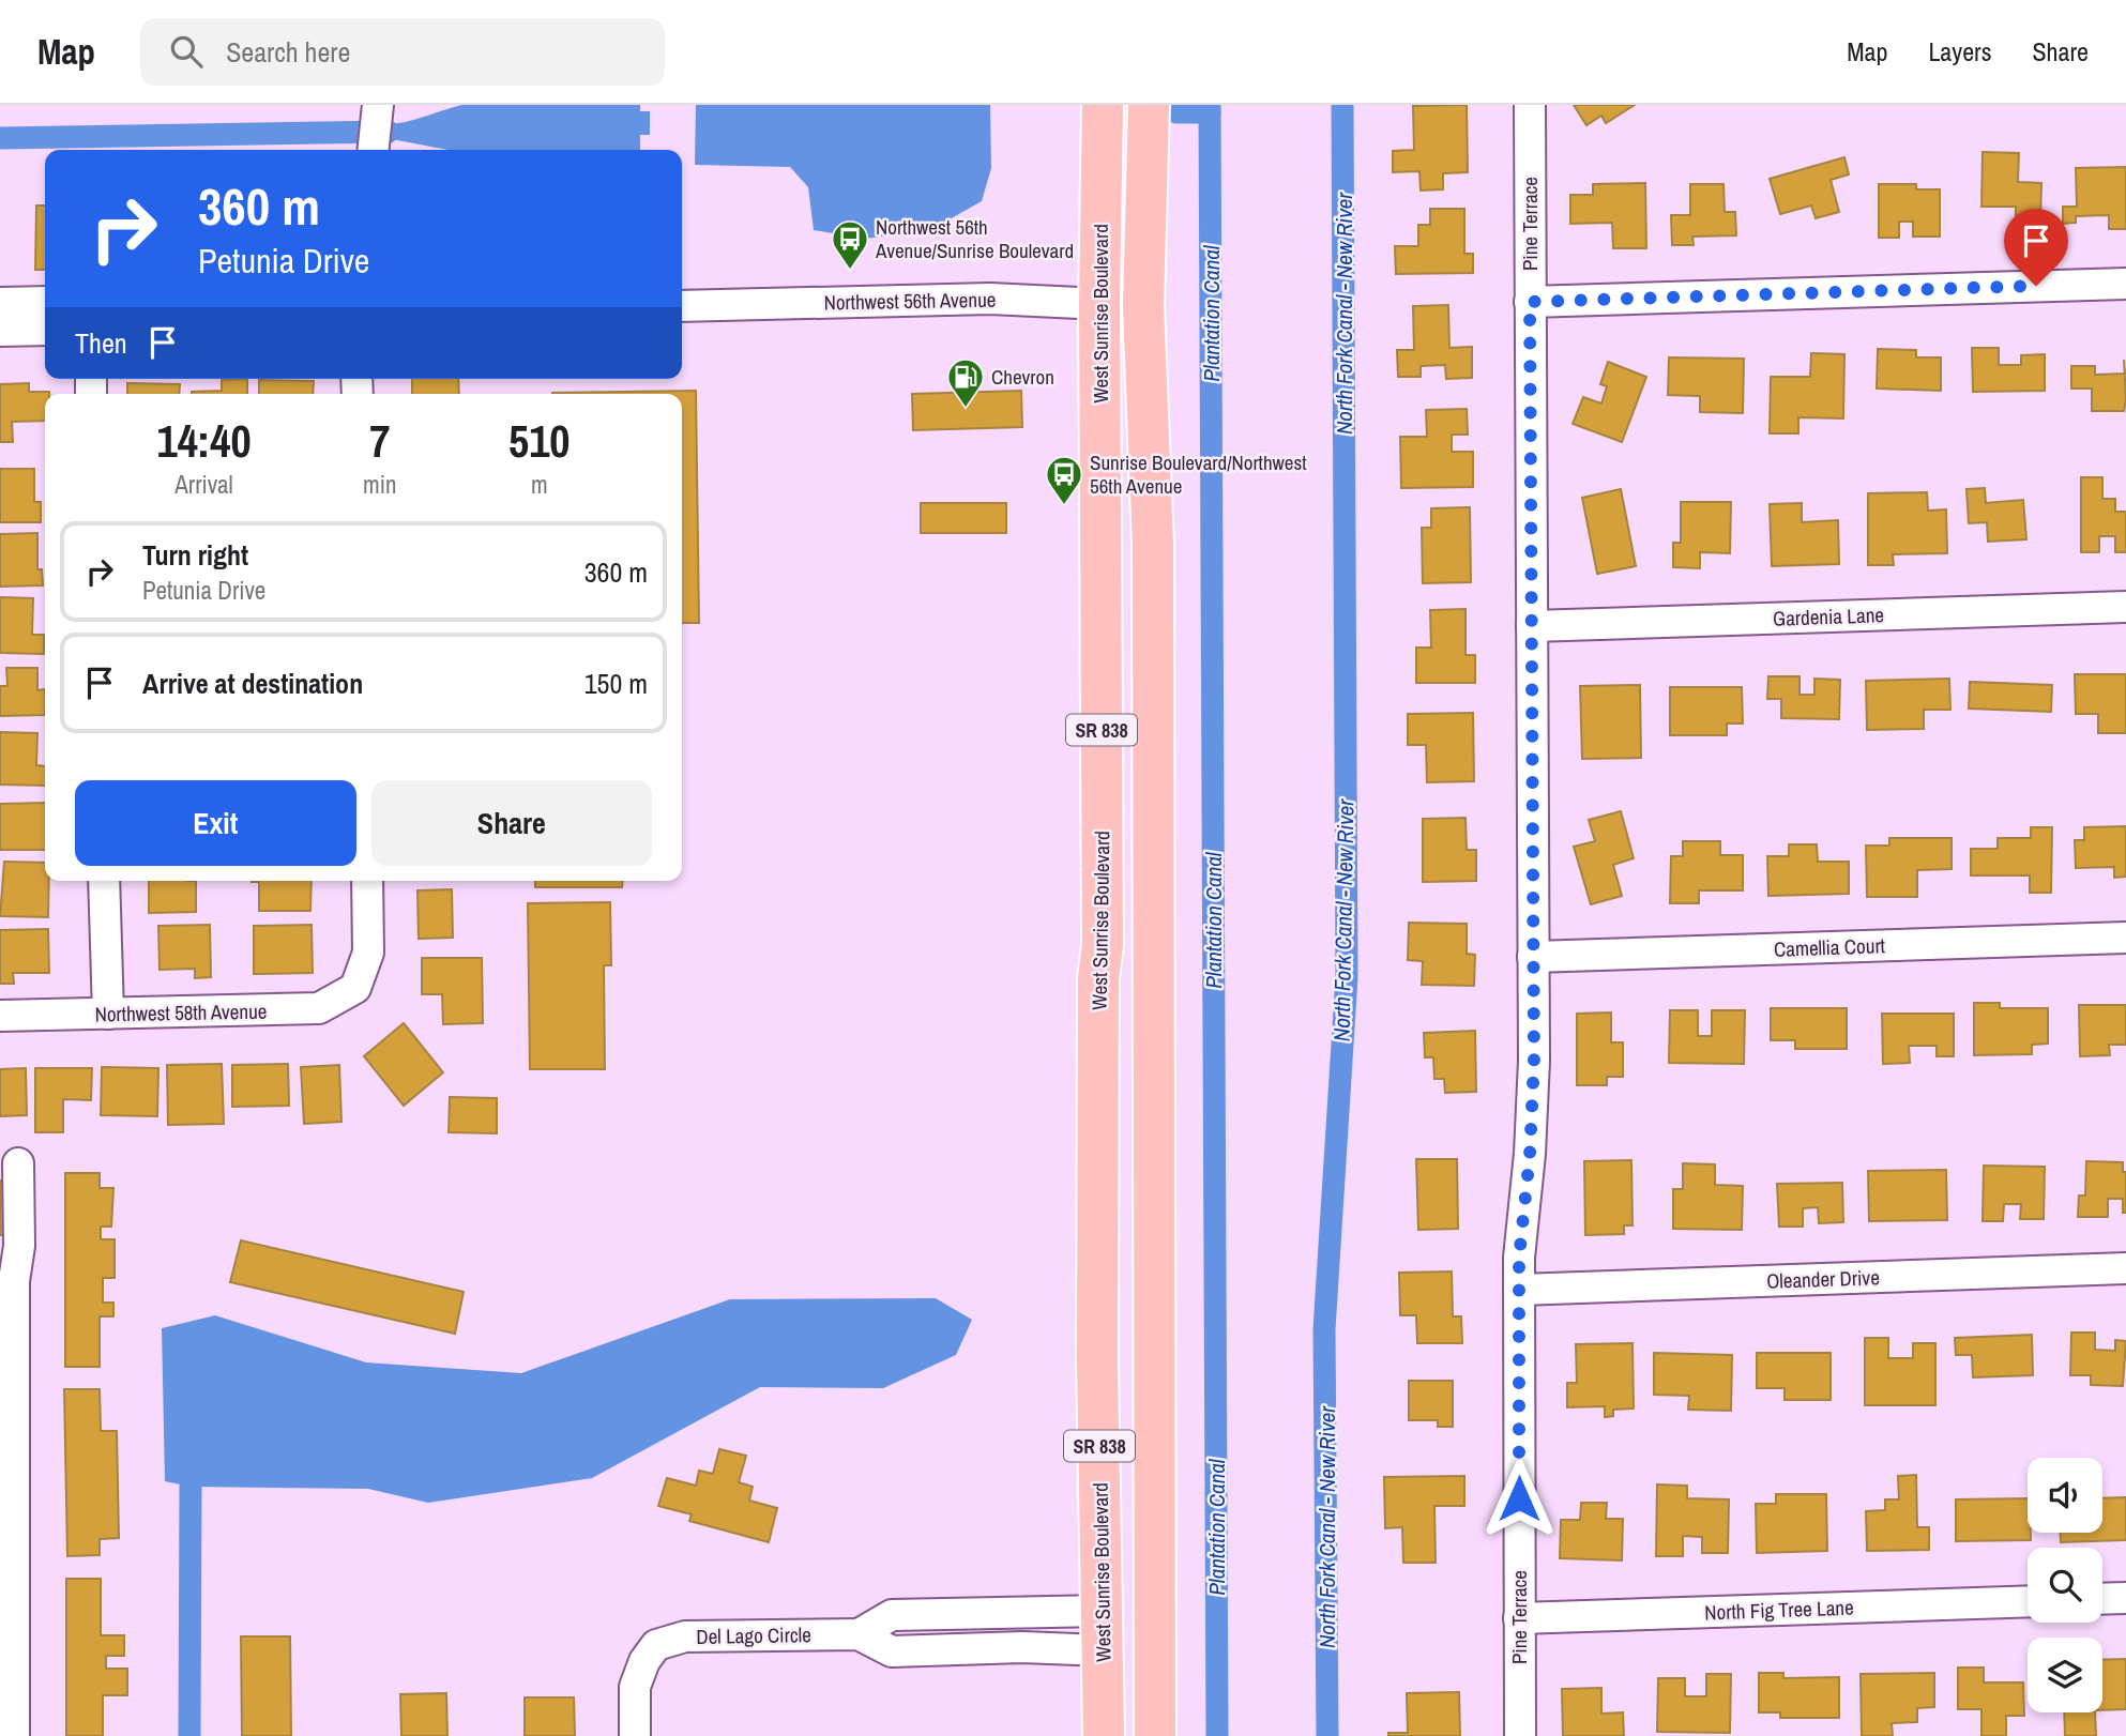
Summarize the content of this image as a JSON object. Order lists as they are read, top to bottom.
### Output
{
  "streets": {
    "highway": ["West Sunrise Boulevard", "SR 838"],
    "street": [
      "Pine Terrace",
      "Northwest 56th Avenue",
      "Gardenia Lane",
      "Camellia Court",
      "Northwest 58th Avenue",
      "Oleander Drive",
      "North Fig Tree Lane",
      "Del Lago Circle"
    ]
  },
  "crossings": [
    ["Pine Terrace", "Gardenia Lane"],
    ["Pine Terrace", "Camellia Court"],
    ["Pine Terrace", "Oleander Drive"],
    ["Pine Terrace", "North Fig Tree Lane"],
    ["Northwest 56th Avenue", "West Sunrise Boulevard"],
    ["West Sunrise Boulevard", "Del Lago Circle"]
  ],
  "water": ["Plantation Canal", "North Fork Canal - New River"],
  "places": {
    "bus stop": ["Northwest 56th Avenue/Sunrise Boulevard", "Sunrise Boulevard/Northwest 56th Avenue"],
    "fuel station": ["Chevron"]
  },
  "page": {
    "header": "Map",
    "search": "Search here",
    "nav": ["Map", "Layers", "Share"],
    "turn": ["360 m", "Petunia Drive"],
    "then": "Then",
    "eta": [
      "14:40",
      "Arrival",
      "7",
      "min",
      "510",
      "m"
    ],
    "list": [
      {
        "name": "Turn right",
        "note": "Petunia Drive",
        "value": "360 m"
      },
      {
        "name": "Arrive at destination",
        "value": "150 m"
      }
    ],
    "buttons": ["Exit", "Share"]
  }
}
